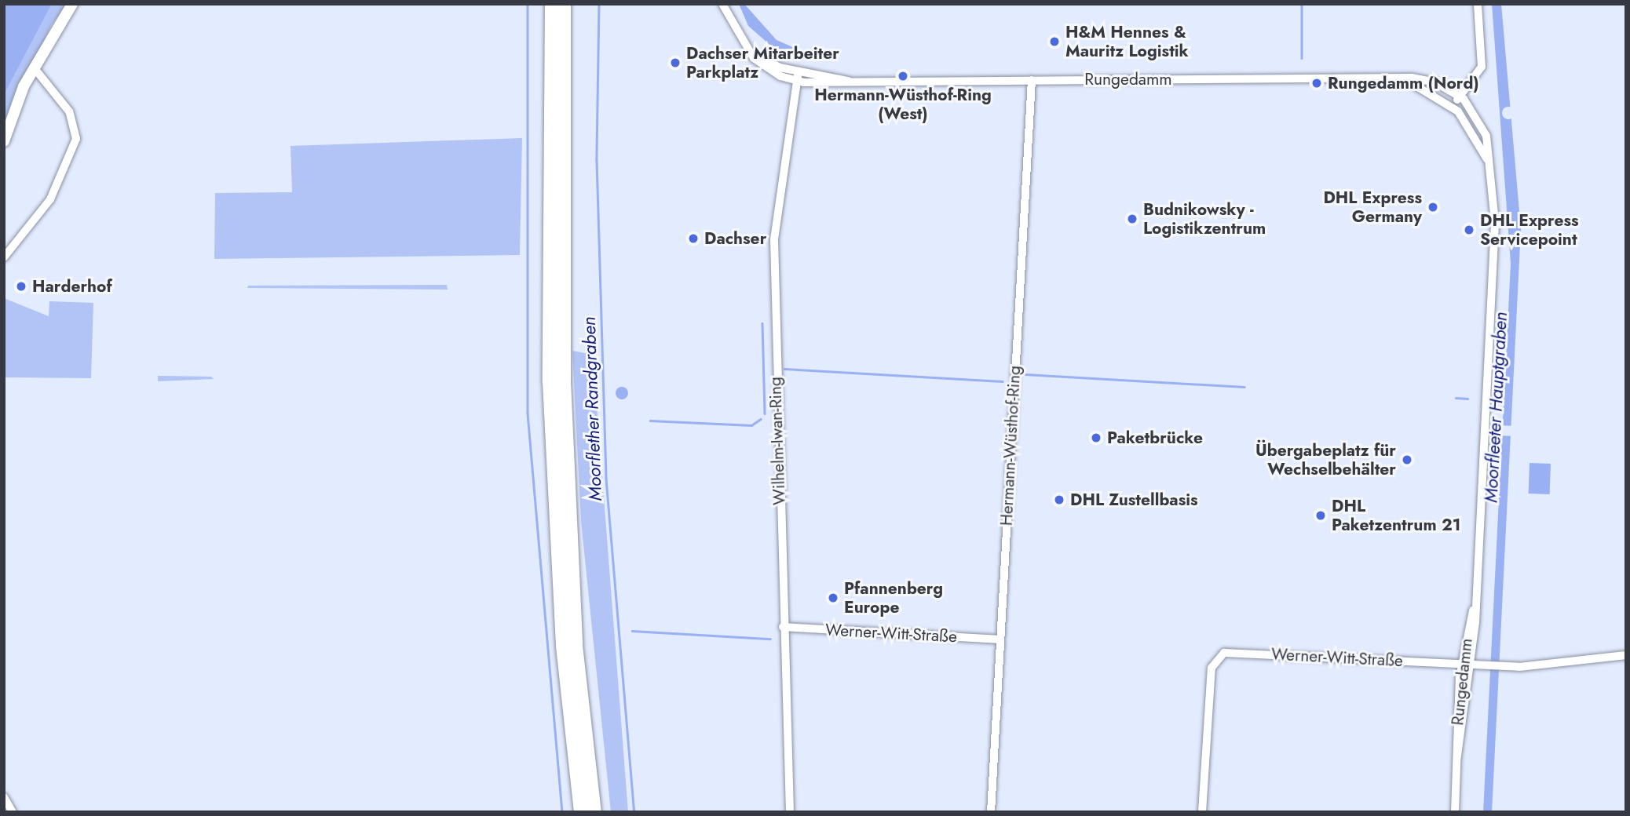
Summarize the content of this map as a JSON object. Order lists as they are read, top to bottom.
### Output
{
  "streets": {
    "street": [
      "Rungedamm",
      "Wilhelm-Iwan-Ring",
      "Hermann-Wüsthof-Ring",
      "Werner-Witt-Straße"
    ]
  },
  "crossings": [
    ["Rungedamm", "Wilhelm-Iwan-Ring"],
    ["Rungedamm", "Hermann-Wüsthof-Ring"],
    ["Rungedamm", "Werner-Witt-Straße"],
    ["Wilhelm-Iwan-Ring", "Werner-Witt-Straße"],
    ["Hermann-Wüsthof-Ring", "Werner-Witt-Straße"]
  ],
  "water": ["Moorfleeter Hauptgraben", "Moorflether Randgraben"],
  "places": [
    "H&M Hennes & Mauritz Logistik",
    "Dachser Mitarbeiter Parkplatz",
    "Hermann-Wüsthof-Ring (West)",
    "Rungedamm (Nord)",
    "DHL Express Germany",
    "Budnikowsky - Logistikzentrum",
    "DHL Express Servicepoint",
    "Dachser",
    "Harderhof",
    "Paketbrücke",
    "Übergabeplatz für Wechselbehälter",
    "DHL Zustellbasis",
    "DHL Paketzentrum 21",
    "Pfannenberg Europe"
  ]
}
